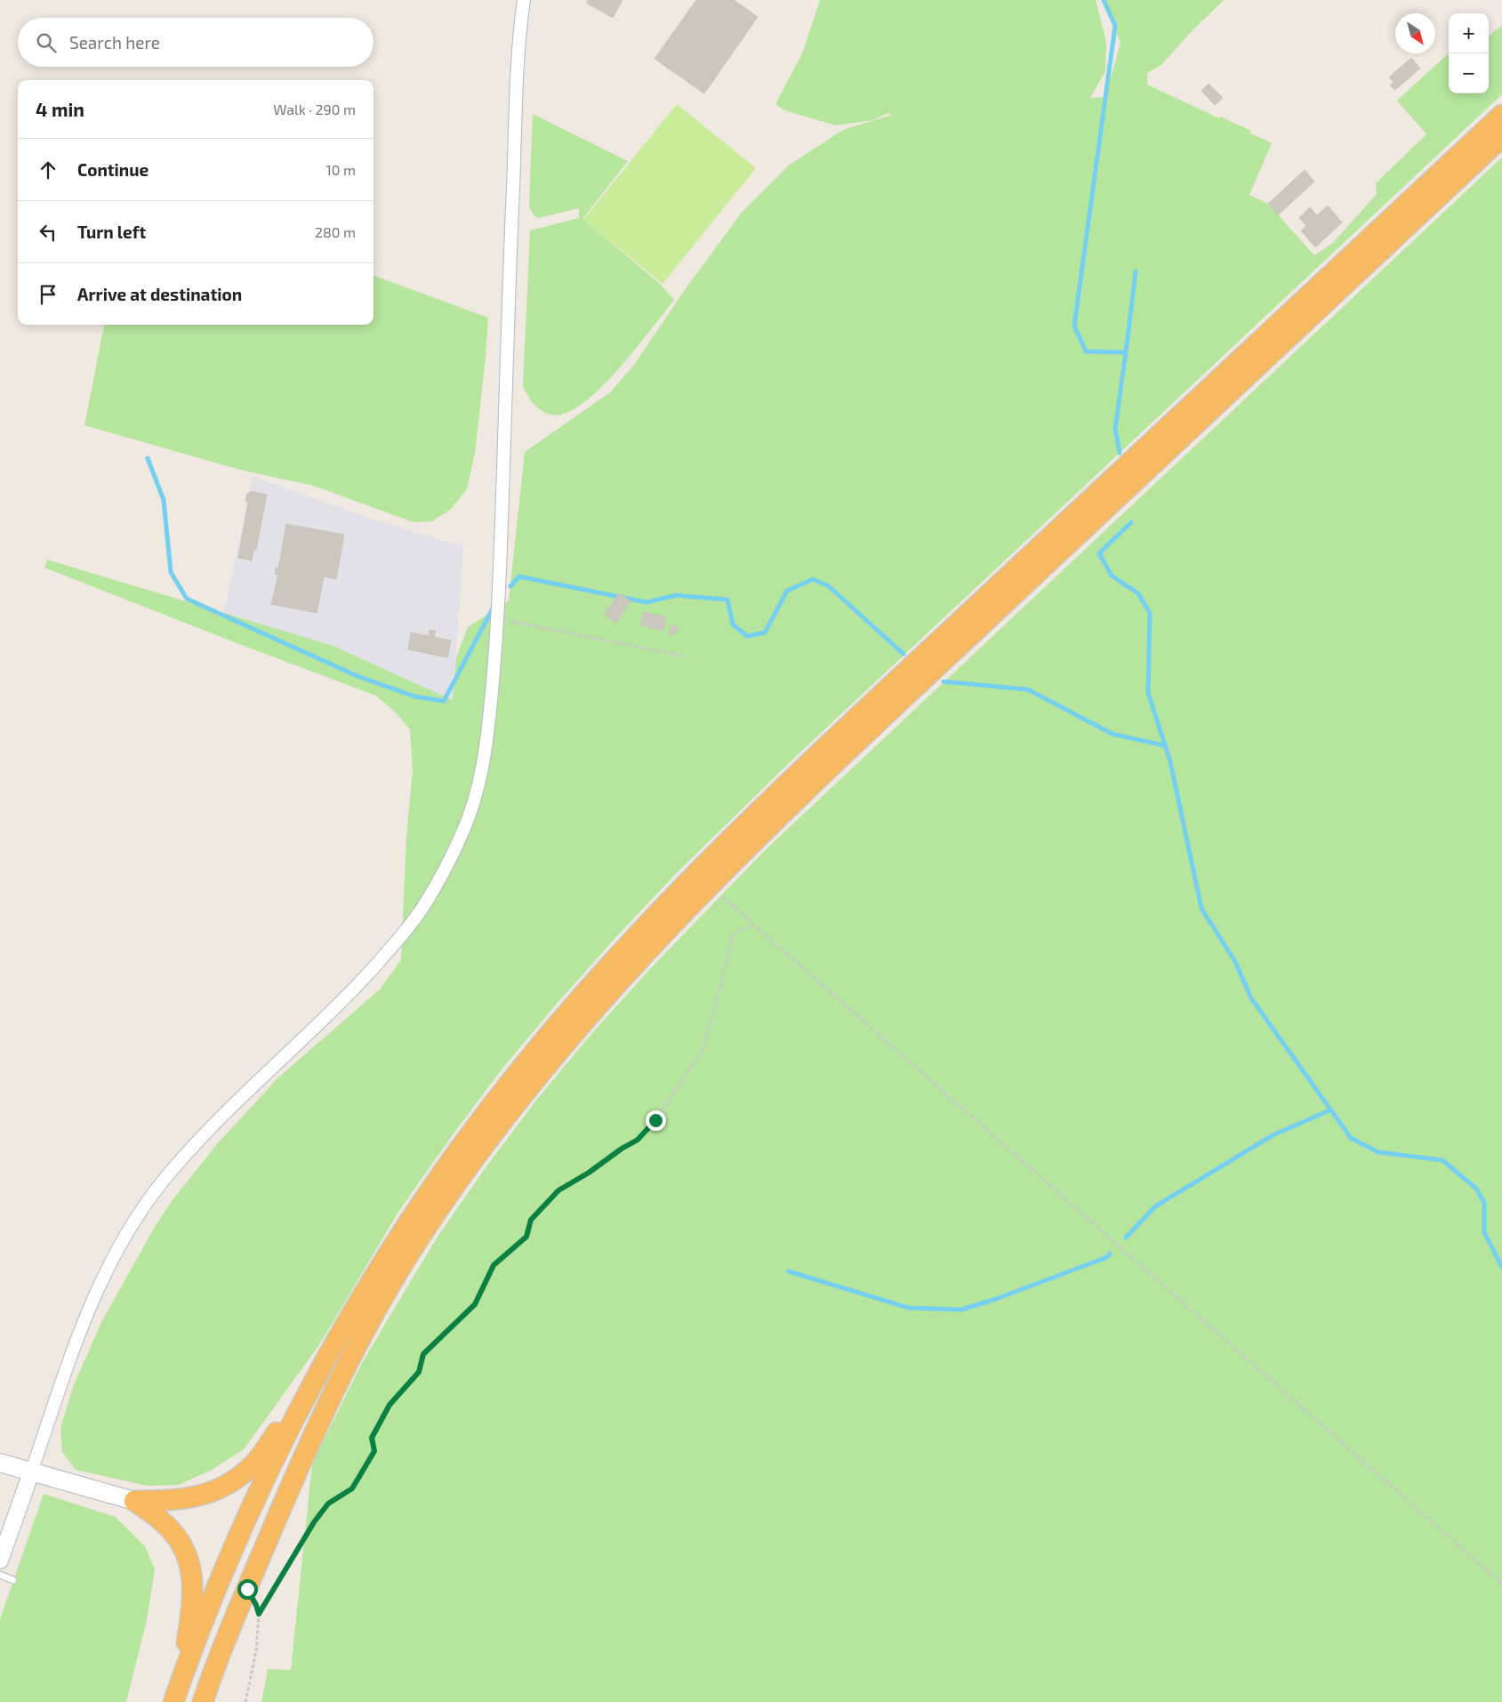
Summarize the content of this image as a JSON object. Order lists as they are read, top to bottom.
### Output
{
  "north": "bottom right",
  "page": {
    "map_buttons": ["+", "−"],
    "search": "Search here",
    "heading": ["4 min", "Walk · 290 m"],
    "list": [
      ["Continue", "10 m"],
      ["Turn left", "280 m"],
      "Arrive at destination"
    ]
  }
}
